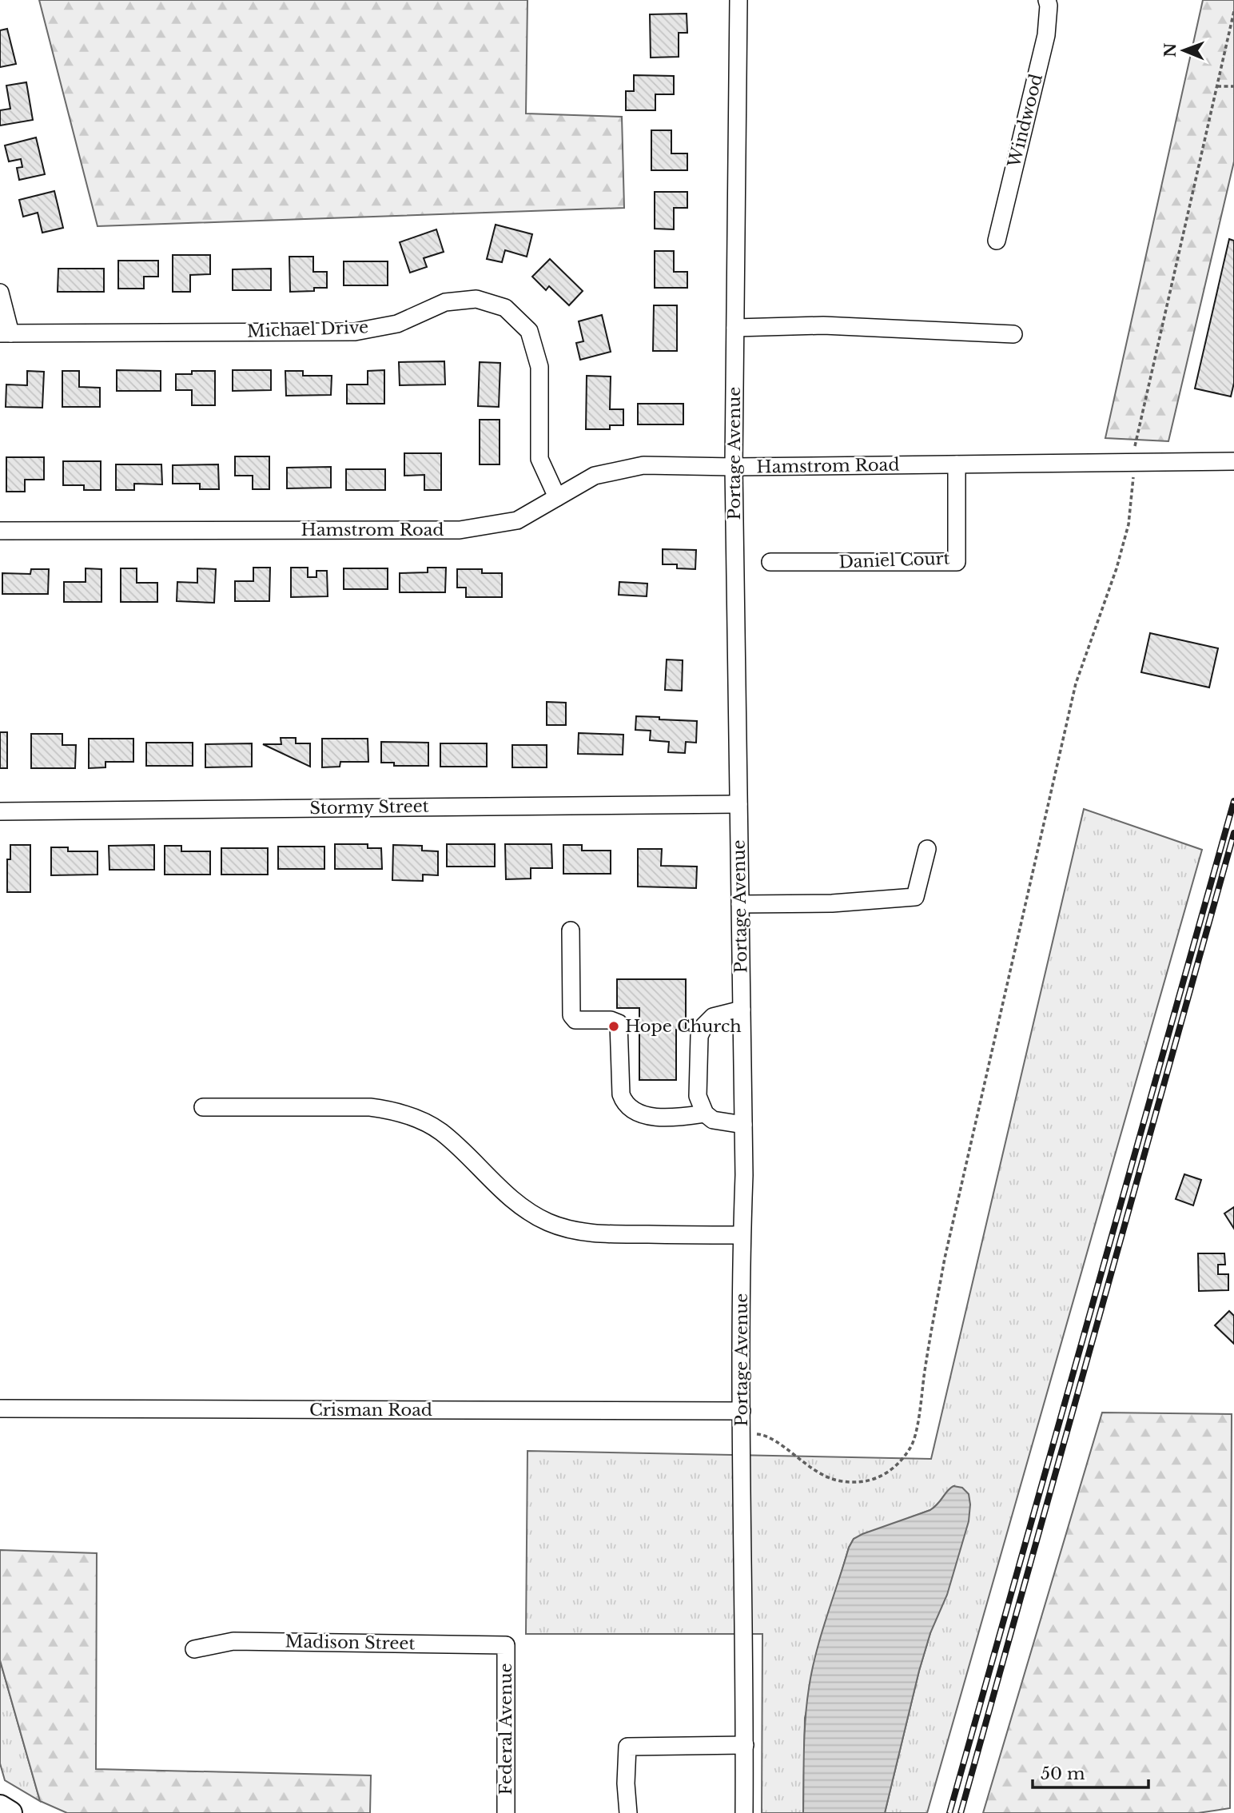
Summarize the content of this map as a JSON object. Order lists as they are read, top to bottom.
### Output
{
  "streets": {
    "street": [
      "Windwood",
      "Michael Drive",
      "Portage Avenue",
      "Hamstrom Road",
      "Daniel Court",
      "Stormy Street",
      "Crisman Road",
      "Madison Street",
      "Federal Avenue"
    ]
  },
  "crossings": [
    ["Michael Drive", "Hamstrom Road"],
    ["Portage Avenue", "Hamstrom Road"],
    ["Portage Avenue", "Stormy Street"],
    ["Portage Avenue", "Crisman Road"],
    ["Hamstrom Road", "Daniel Court"],
    ["Madison Street", "Federal Avenue"]
  ],
  "places": ["Hope Church"],
  "scale_bar": "50 m",
  "north": "left"
}
